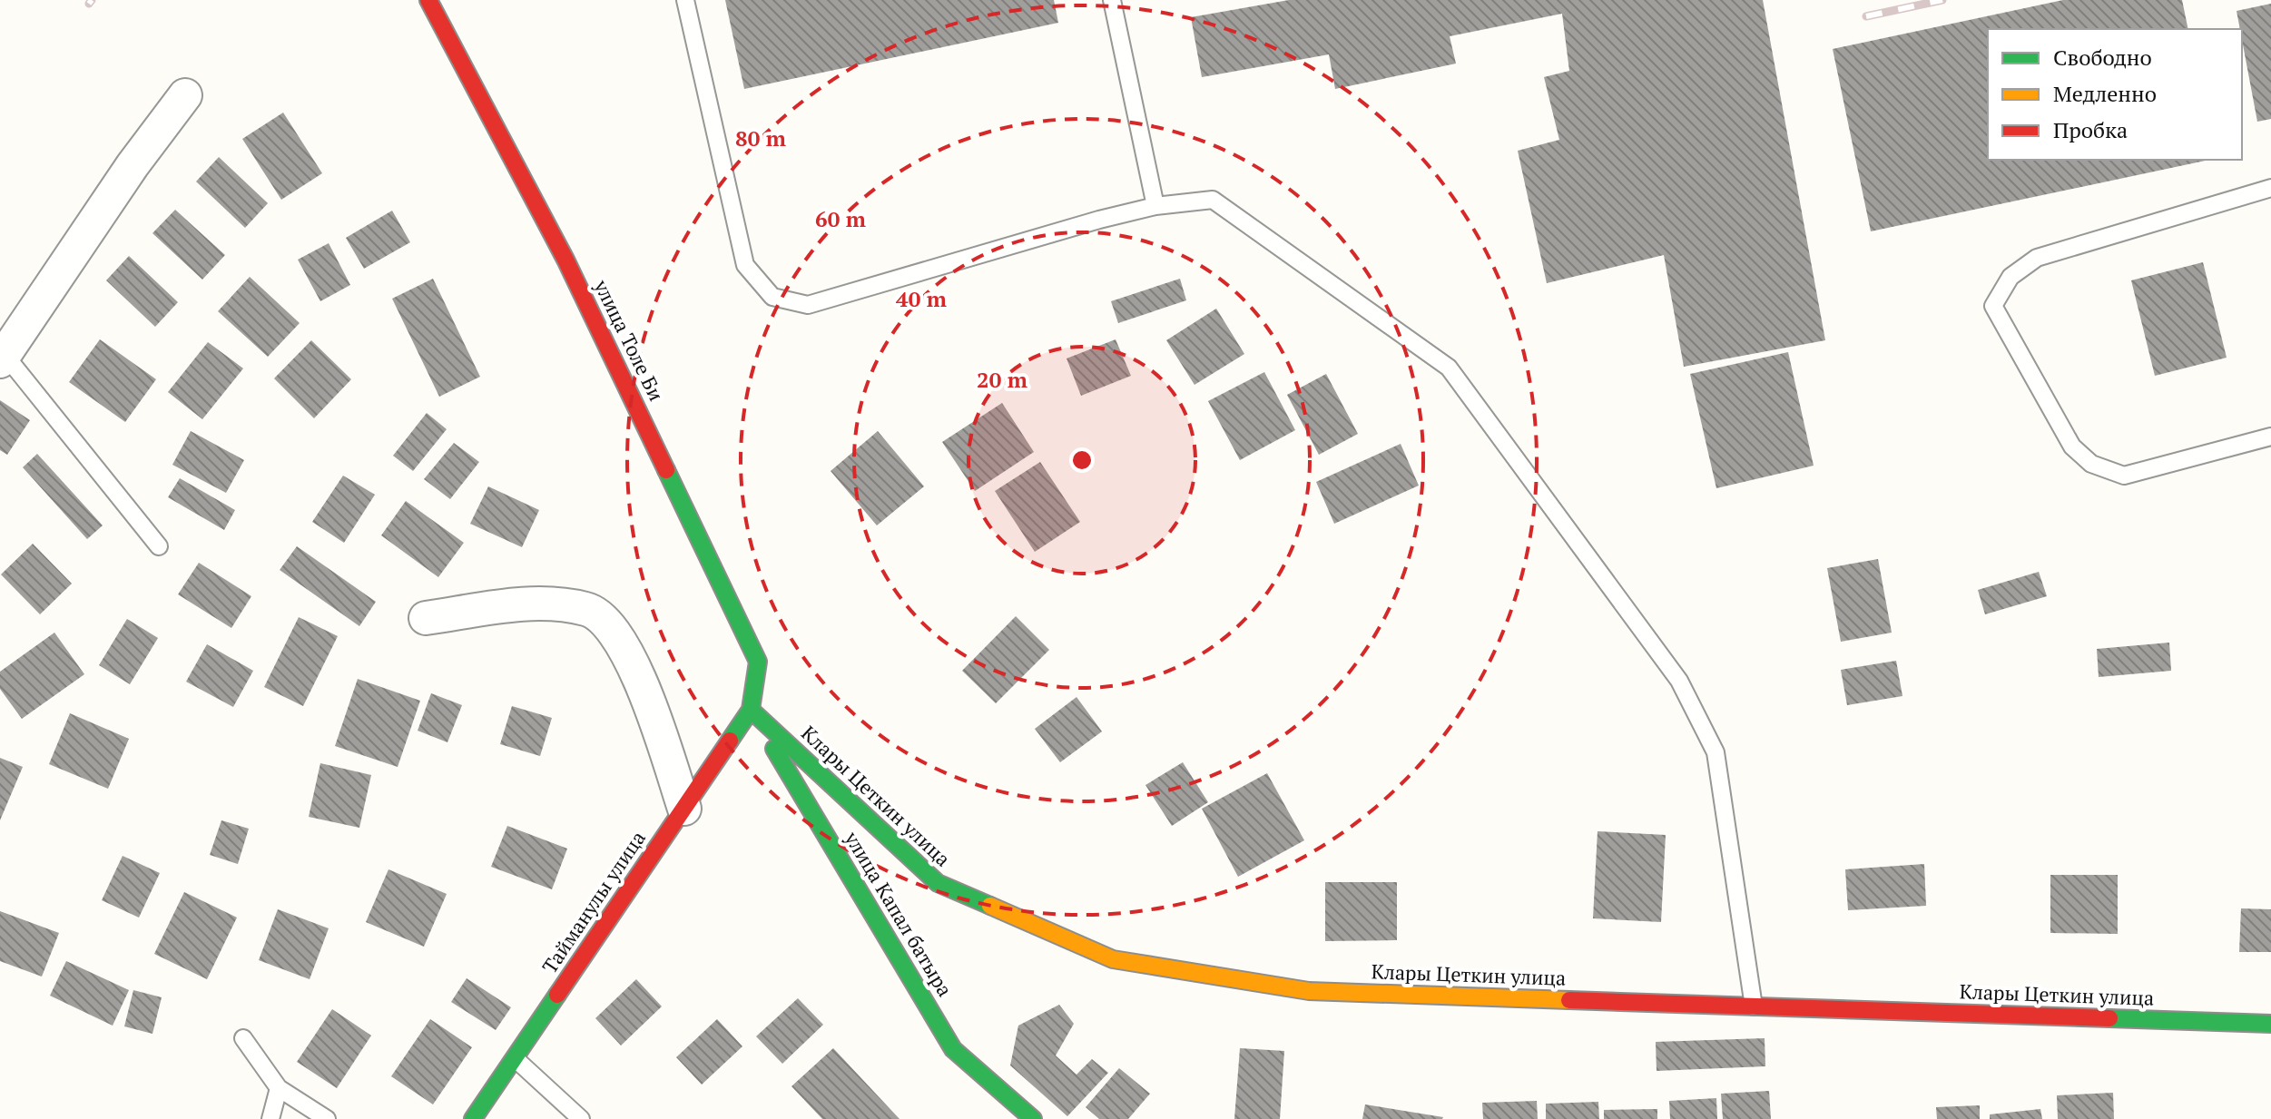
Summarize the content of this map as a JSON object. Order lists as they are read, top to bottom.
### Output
{
  "streets": {
    "street": [
      "улица Толе Би",
      "Клары Цеткин улица",
      "Тайманулы улица",
      "улица Капал батыра"
    ]
  },
  "crossings": [
    ["улица Толе Би", "Клары Цеткин улица"],
    ["улица Толе Би", "Тайманулы улица"],
    ["улица Толе Би", "улица Капал батыра"],
    ["Клары Цеткин улица", "Тайманулы улица"],
    ["Клары Цеткин улица", "улица Капал батыра"],
    ["Тайманулы улица", "улица Капал батыра"]
  ],
  "legend": ["Свободно", "Медленно", "Пробка"],
  "rings": [
    "80 m",
    "60 m",
    "40 m",
    "20 m"
  ]
}
